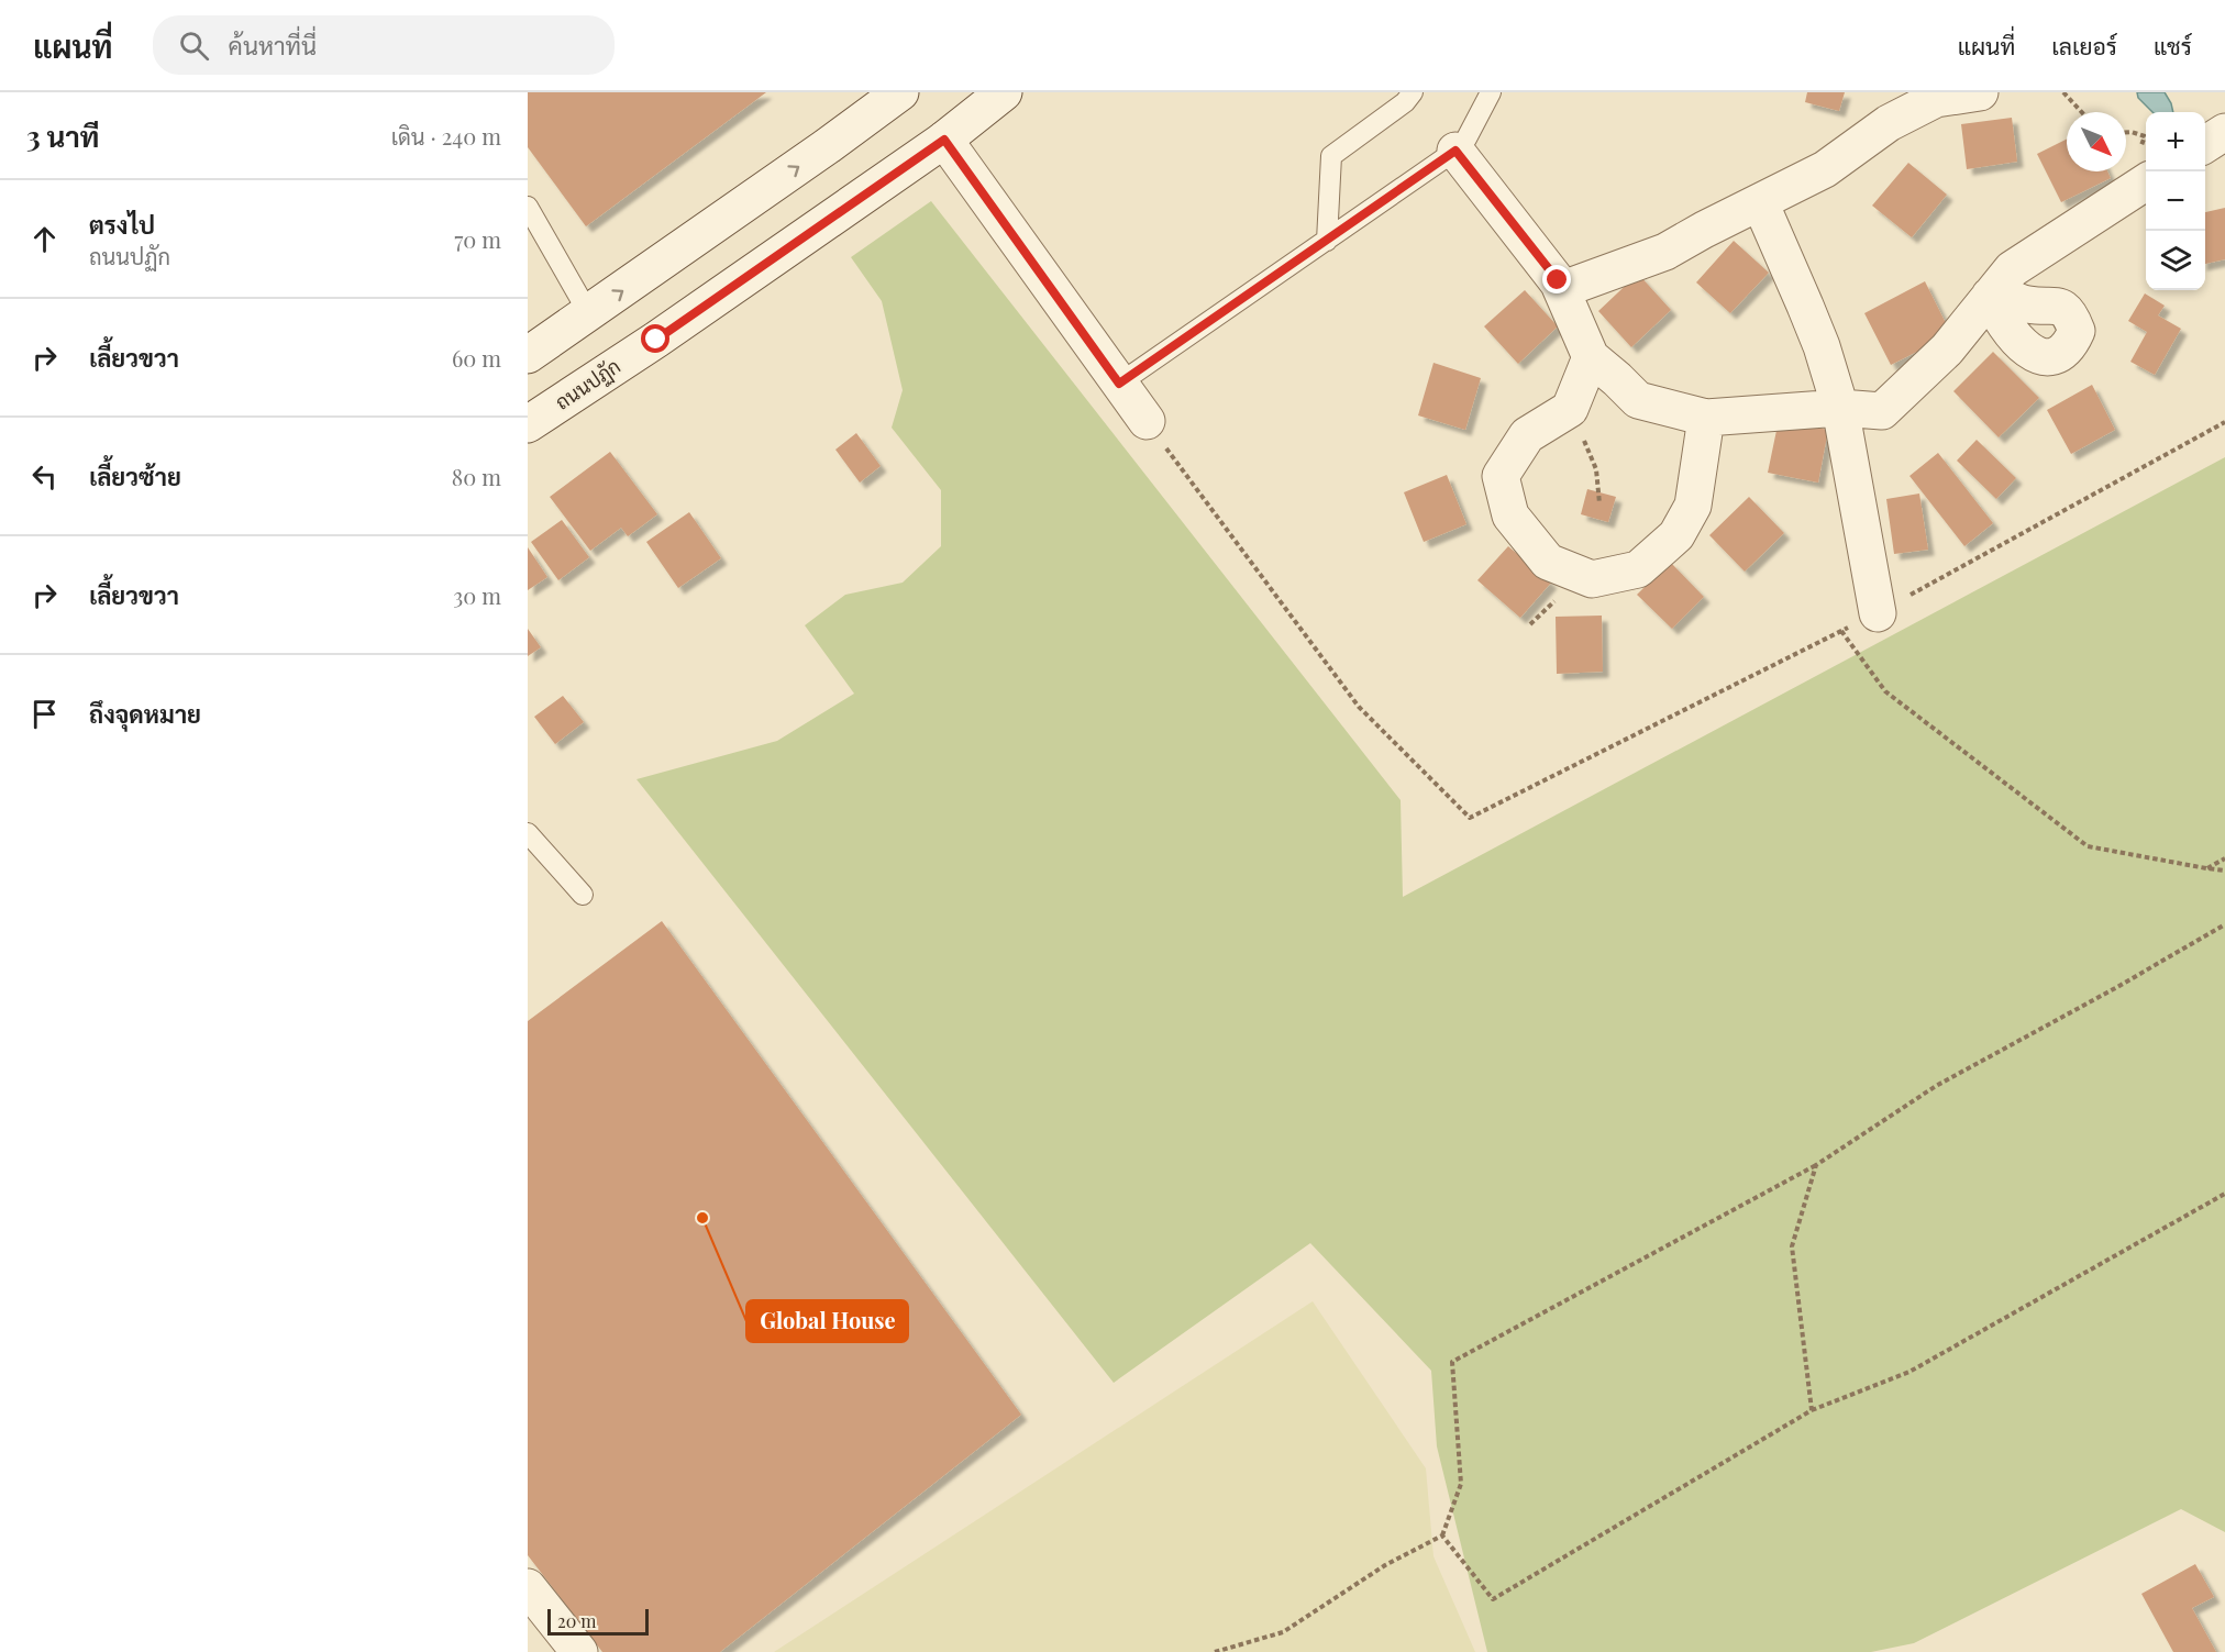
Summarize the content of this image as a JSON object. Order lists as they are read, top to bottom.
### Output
{
  "streets": {
    "street": ["ถนนปฏัก"]
  },
  "places": ["Global House"],
  "scale_bar": "20 m",
  "north": "bottom right",
  "page": {
    "header": "แผนที่",
    "search": "ค้นหาที่นี่",
    "nav": ["แผนที่", "เลเยอร์", "แชร์"],
    "heading": ["3 นาที", "เดิน · 240 m"],
    "map_buttons": ["+", "−"],
    "list": [
      ["ตรงไป", "ถนนปฏัก", "70 m"],
      ["เลี้ยวขวา", "60 m"],
      ["เลี้ยวซ้าย", "80 m"],
      ["เลี้ยวขวา", "30 m"],
      "ถึงจุดหมาย"
    ],
    "scale": "20 m"
  }
}
